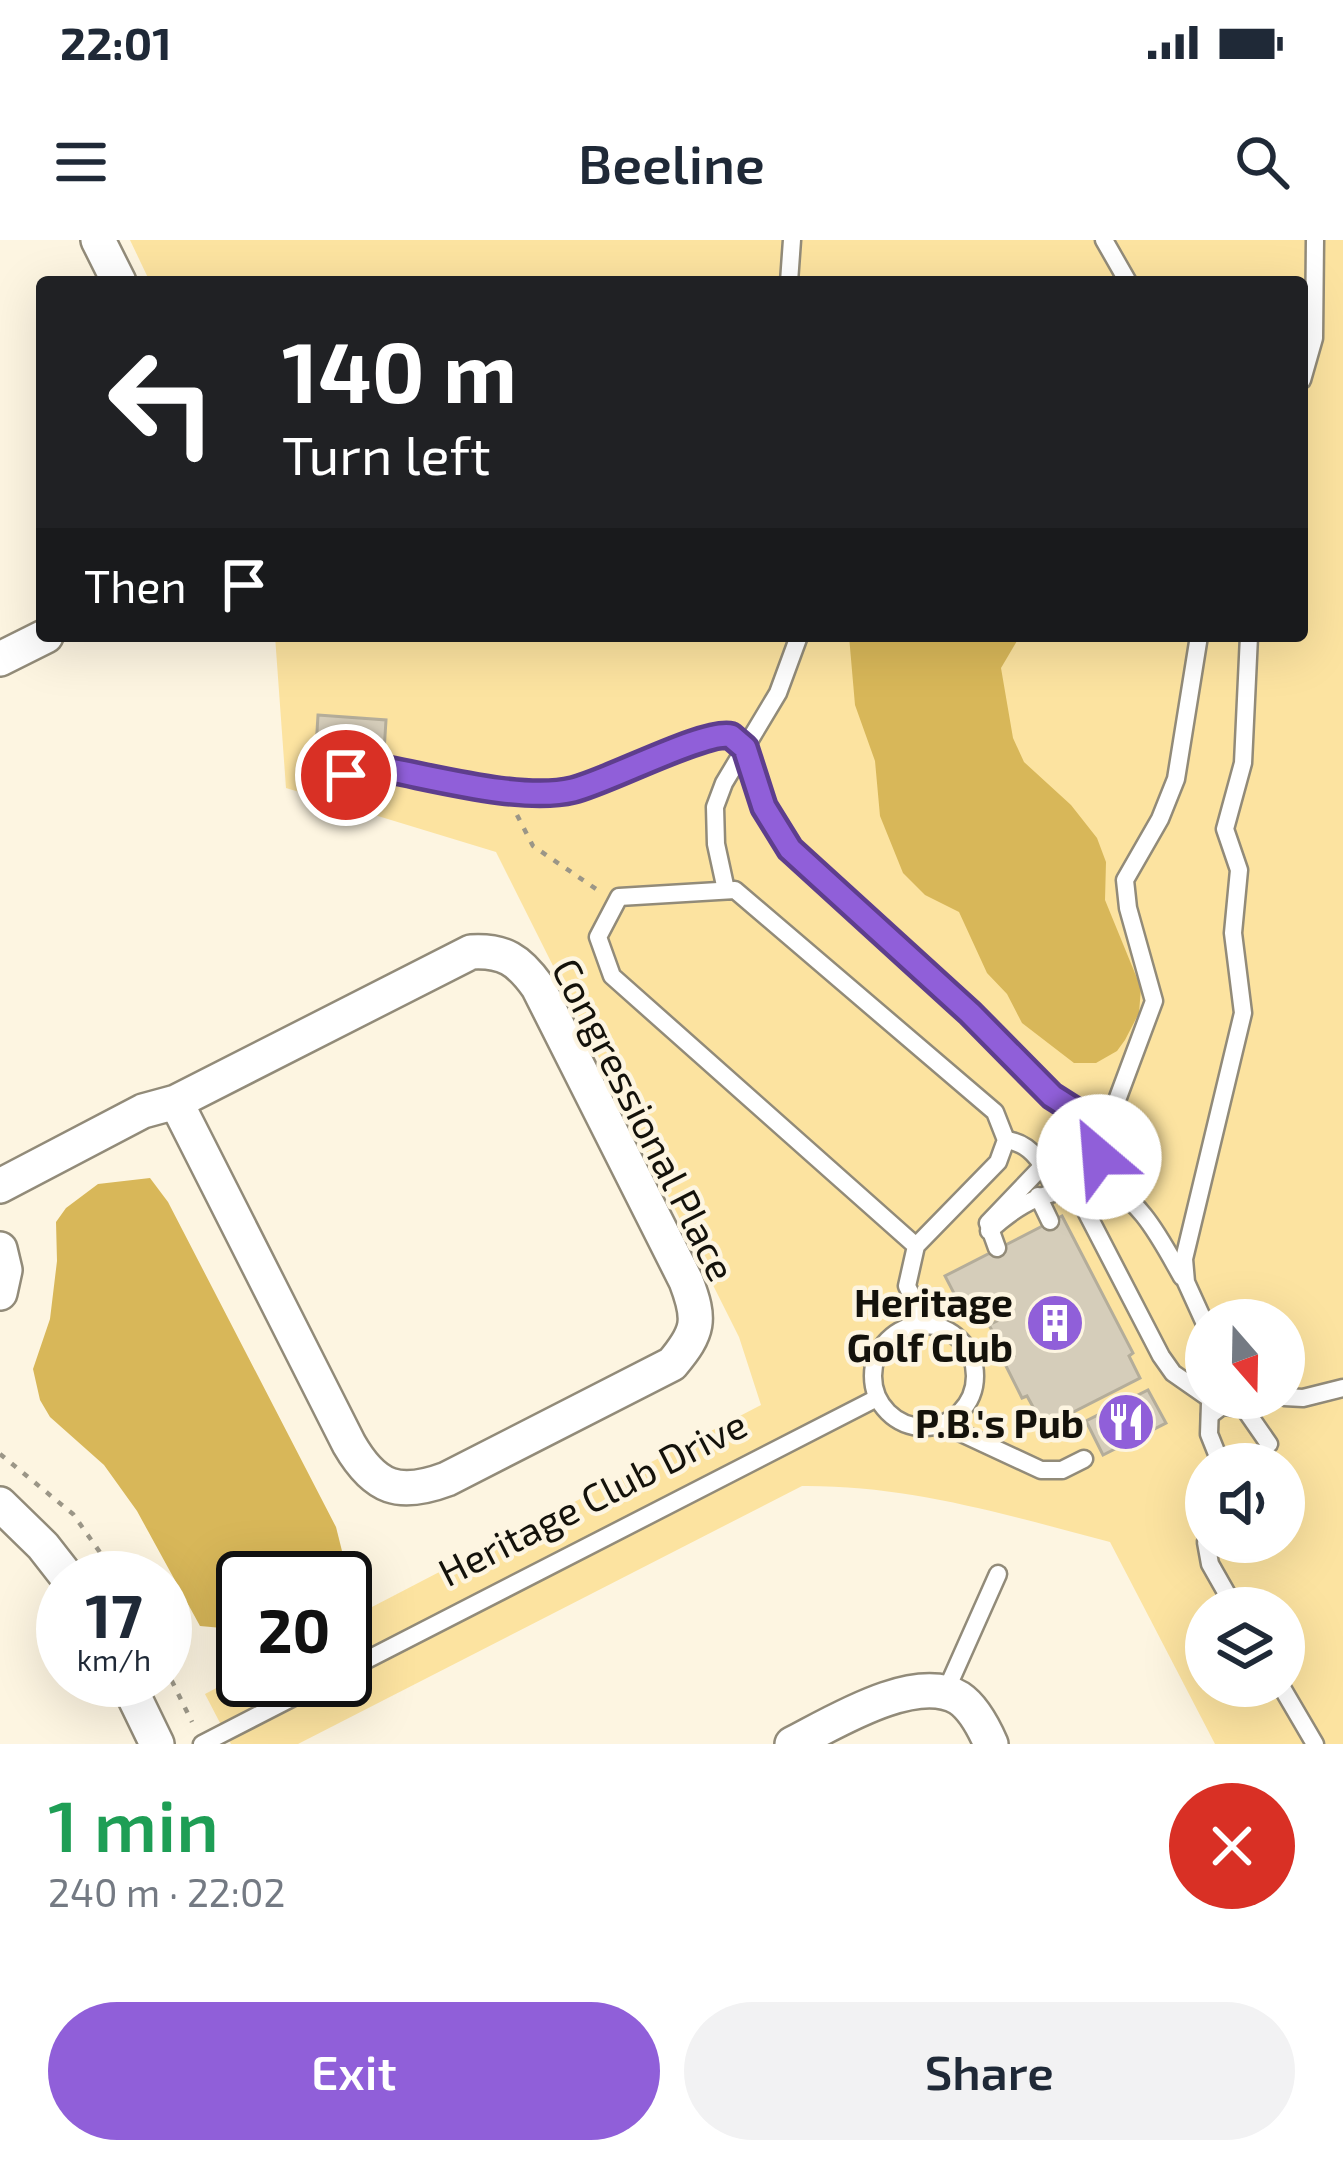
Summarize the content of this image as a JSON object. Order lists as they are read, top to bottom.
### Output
{
  "streets": {
    "street": ["Congressional Place"],
    "lane": ["Heritage Club Drive"]
  },
  "places": {
    "building": ["Heritage Golf Club"],
    "restaurant": ["P.B.'s Pub"]
  },
  "north": "bottom",
  "page": {
    "status": "22:01",
    "header": "Beeline",
    "turn": ["140 m", "Turn left"],
    "then": "Then",
    "speed": "17 km/h",
    "limit": "20",
    "heading": ["1 min", "240 m · 22:02"],
    "buttons": ["Exit", "Share"]
  }
}
